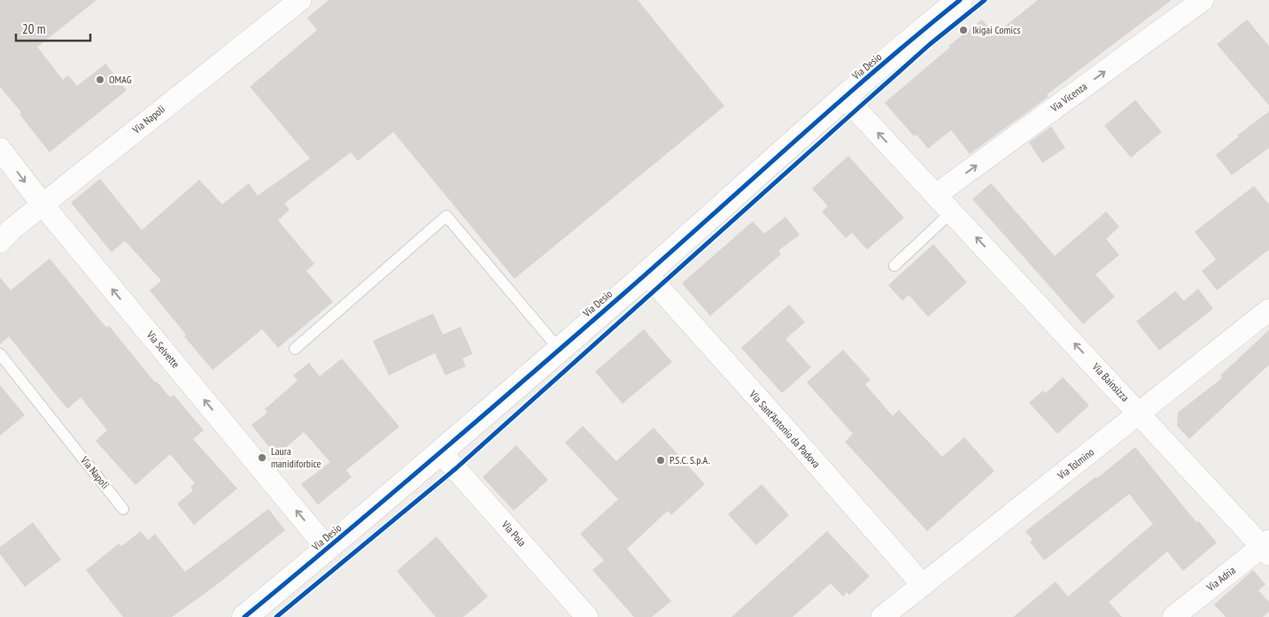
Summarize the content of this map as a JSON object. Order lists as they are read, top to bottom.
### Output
{
  "streets": {
    "street": [
      "Via Desio",
      "Via Vicenza",
      "Via Napoli",
      "Via Selvette",
      "Via Bainsizza",
      "Via Sant'Antonio da Padova",
      "Via Tolmino",
      "Via Pola",
      "Via Adria"
    ]
  },
  "crossings": [
    ["Via Desio", "Via Selvette"],
    ["Via Desio", "Via Bainsizza"],
    ["Via Desio", "Via Sant'Antonio da Padova"],
    ["Via Desio", "Via Pola"],
    ["Via Vicenza", "Via Bainsizza"],
    ["Via Napoli", "Via Selvette"],
    ["Via Bainsizza", "Via Tolmino"],
    ["Via Bainsizza", "Via Adria"],
    ["Via Sant'Antonio da Padova", "Via Tolmino"]
  ],
  "one_way": ["Via Vicenza", "Via Bainsizza"],
  "places": [
    "Ikigai Comics",
    "OMAG",
    "Laura manidiforbice",
    "P.S.C. S.p.A."
  ],
  "scale_bar": "20 m"
}
